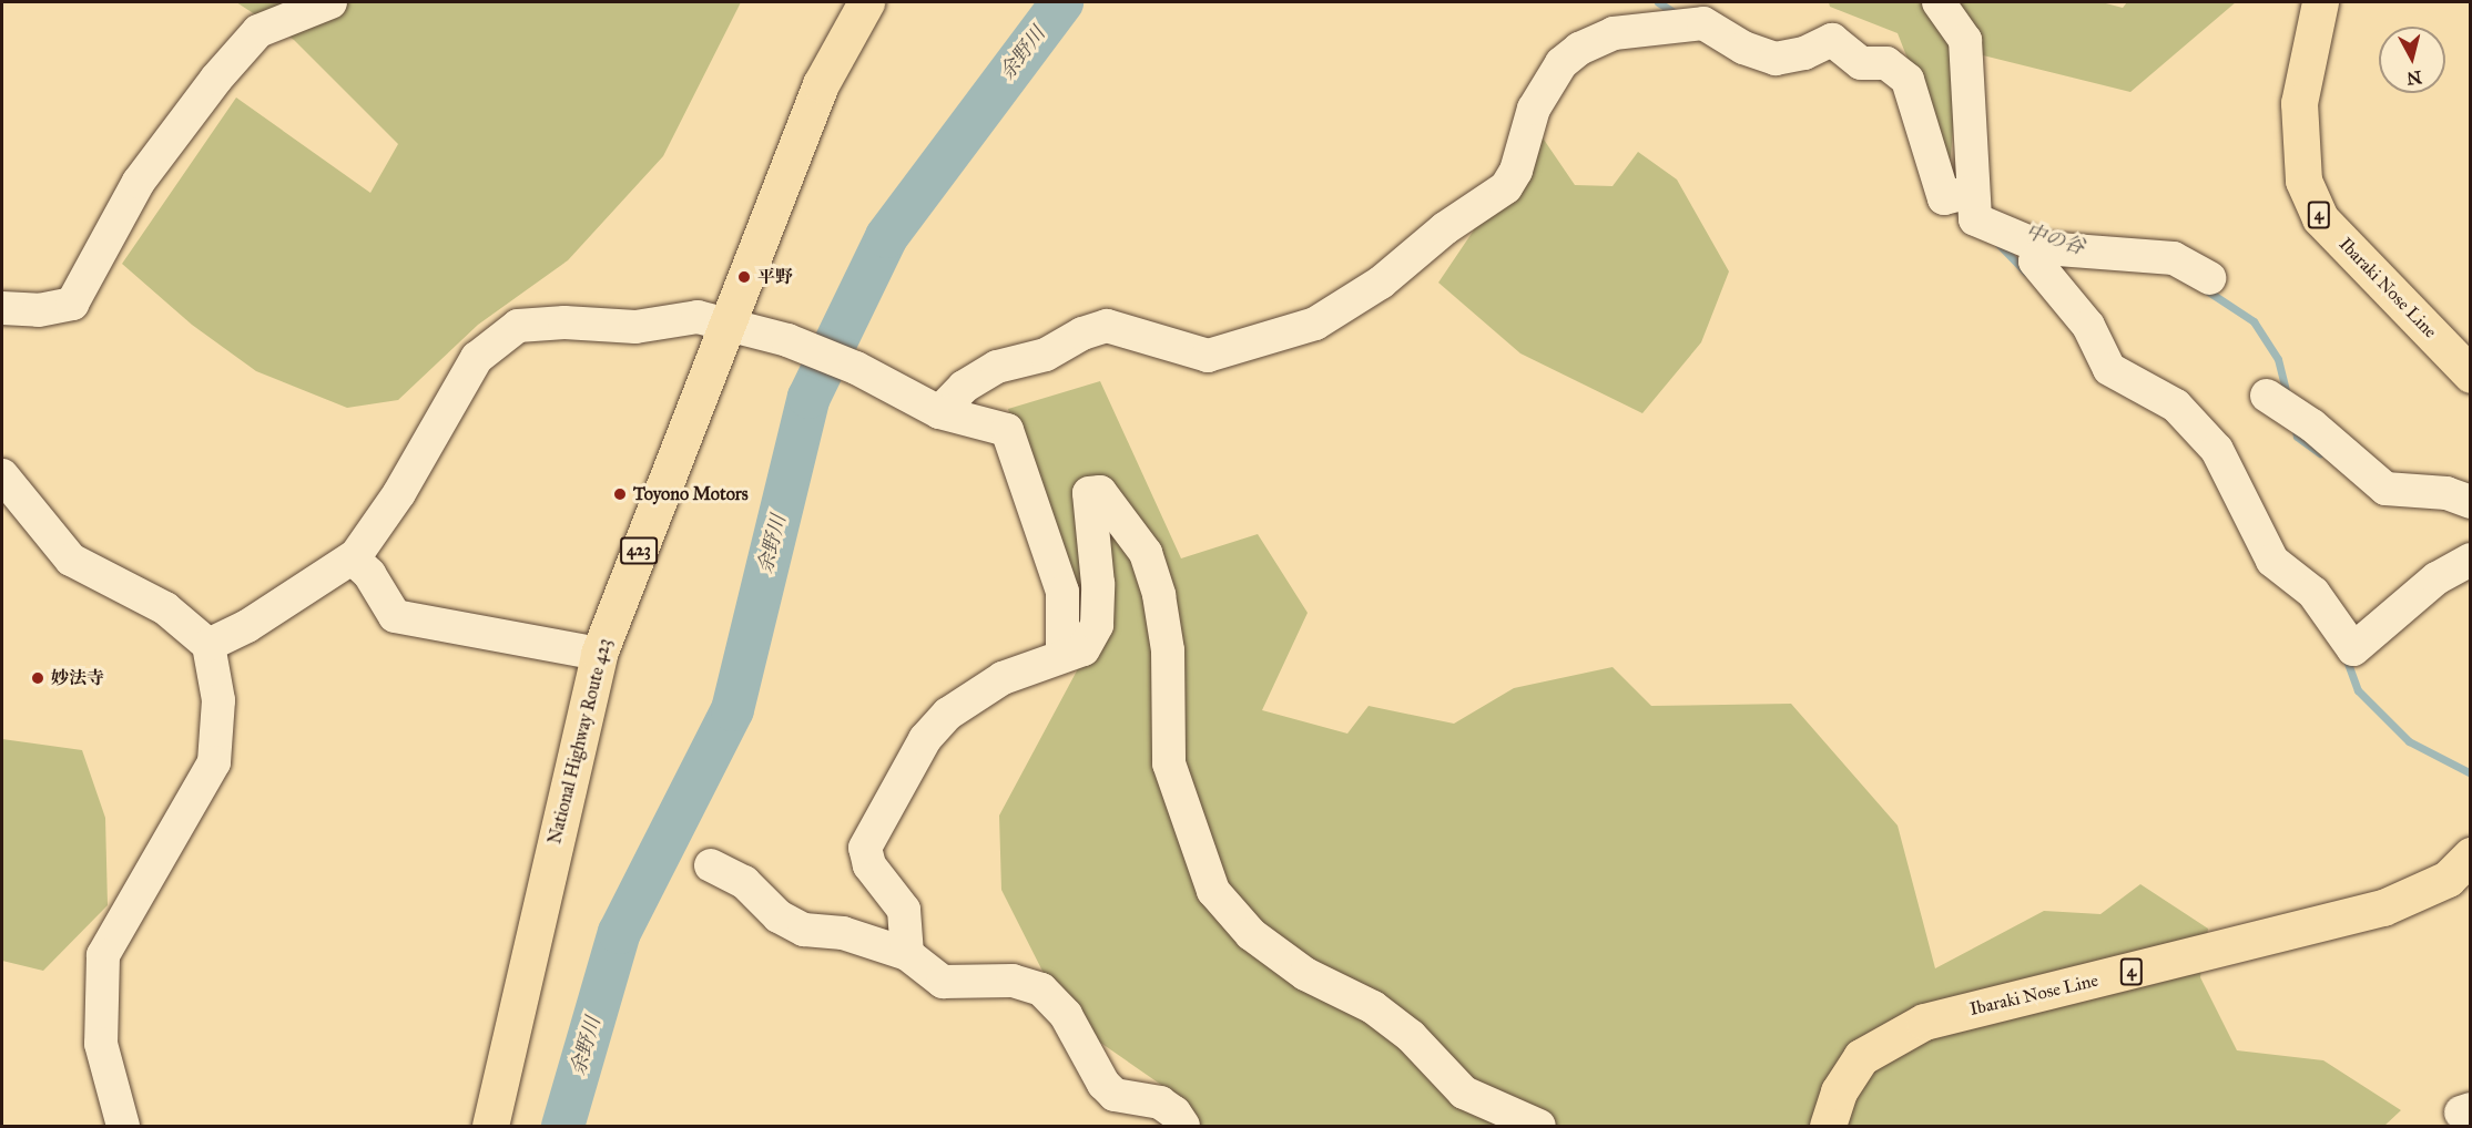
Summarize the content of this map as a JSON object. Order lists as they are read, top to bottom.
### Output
{
  "streets": {
    "main road": [
      "4",
      "Ibaraki Nose Line",
      "423",
      "National Highway Route 423"
    ]
  },
  "water": ["余野川", "中の谷"],
  "places": ["平野", "Toyono Motors", "妙法寺"],
  "north": "bottom"
}
